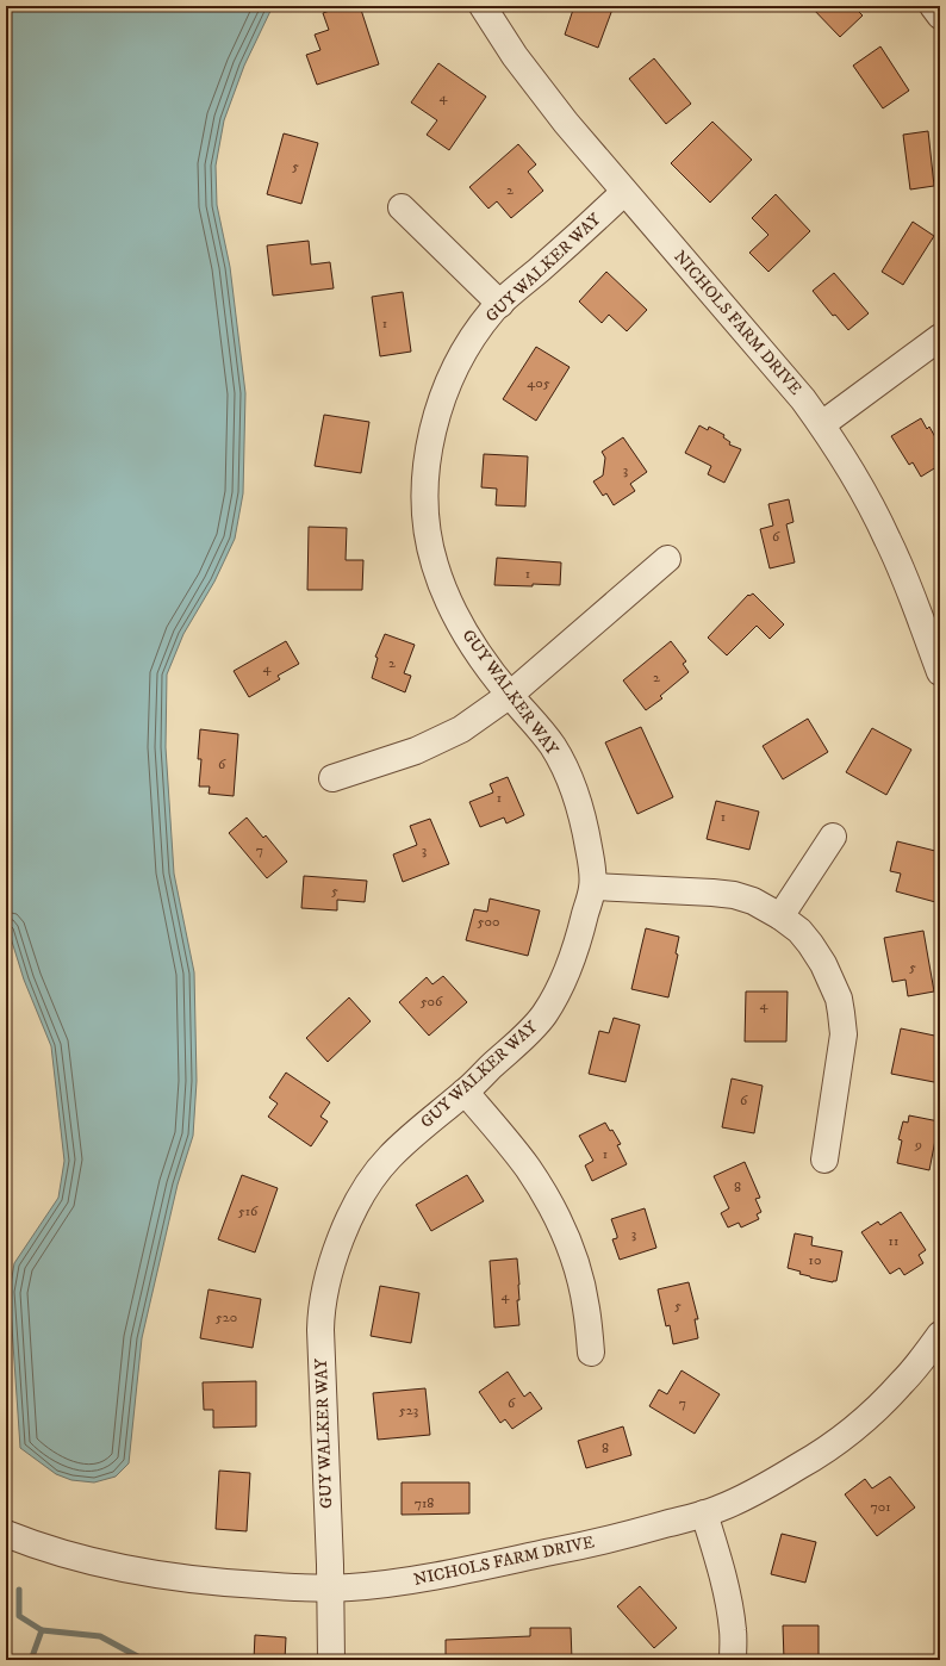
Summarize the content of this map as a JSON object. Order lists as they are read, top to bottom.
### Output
{
  "streets": {
    "street": ["GUY WALKER WAY", "NICHOLS FARM DRIVE"]
  },
  "crossings": [
    ["GUY WALKER WAY", "NICHOLS FARM DRIVE"]
  ],
  "house_numbers": [
    "4",
    "5",
    "2",
    "1",
    "405",
    "3",
    "6",
    "1",
    "2",
    "4",
    "2",
    "6",
    "1",
    "1",
    "7",
    "3",
    "5",
    "500",
    "5",
    "506",
    "4",
    "6",
    "9",
    "1",
    "8",
    "516",
    "3",
    "11",
    "10",
    "4",
    "5",
    "520",
    "6",
    "7",
    "523",
    "8",
    "718",
    "701"
  ]
}
